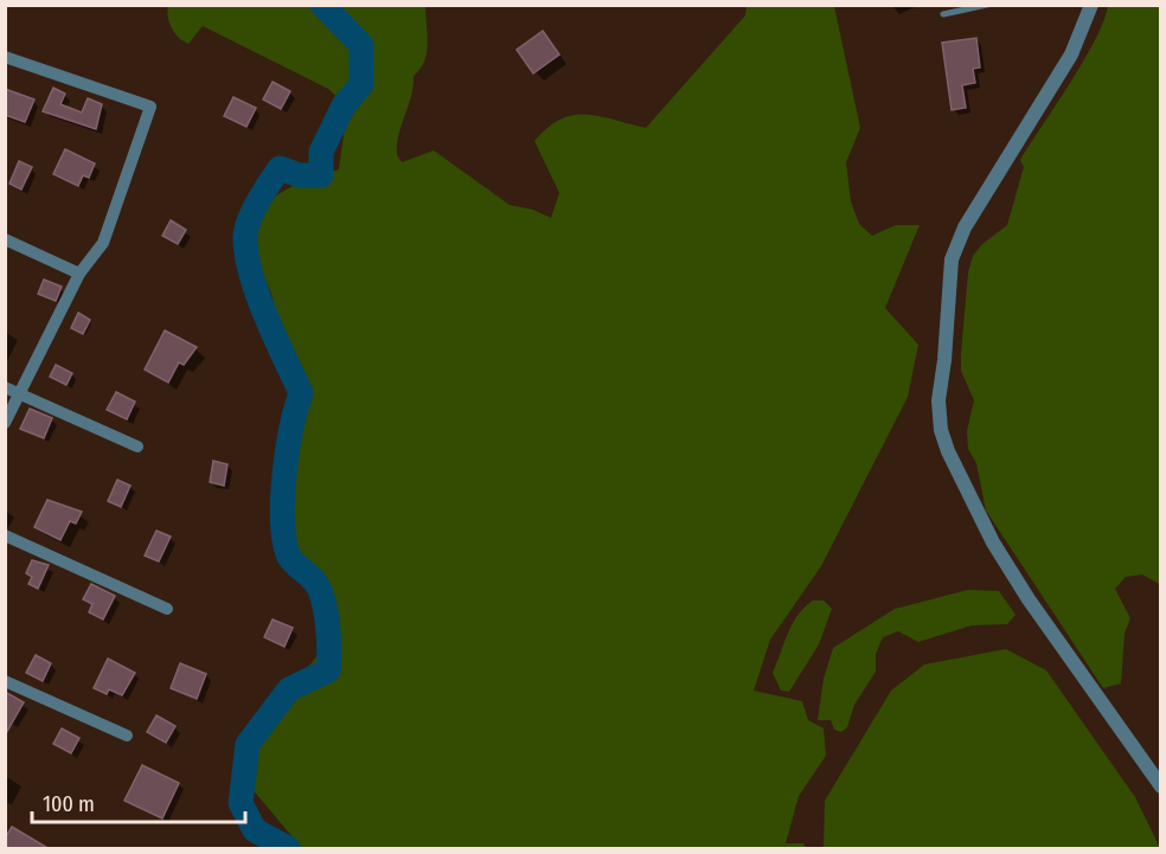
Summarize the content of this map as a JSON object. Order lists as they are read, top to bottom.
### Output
{
  "scale_bar": "100 m"
}
